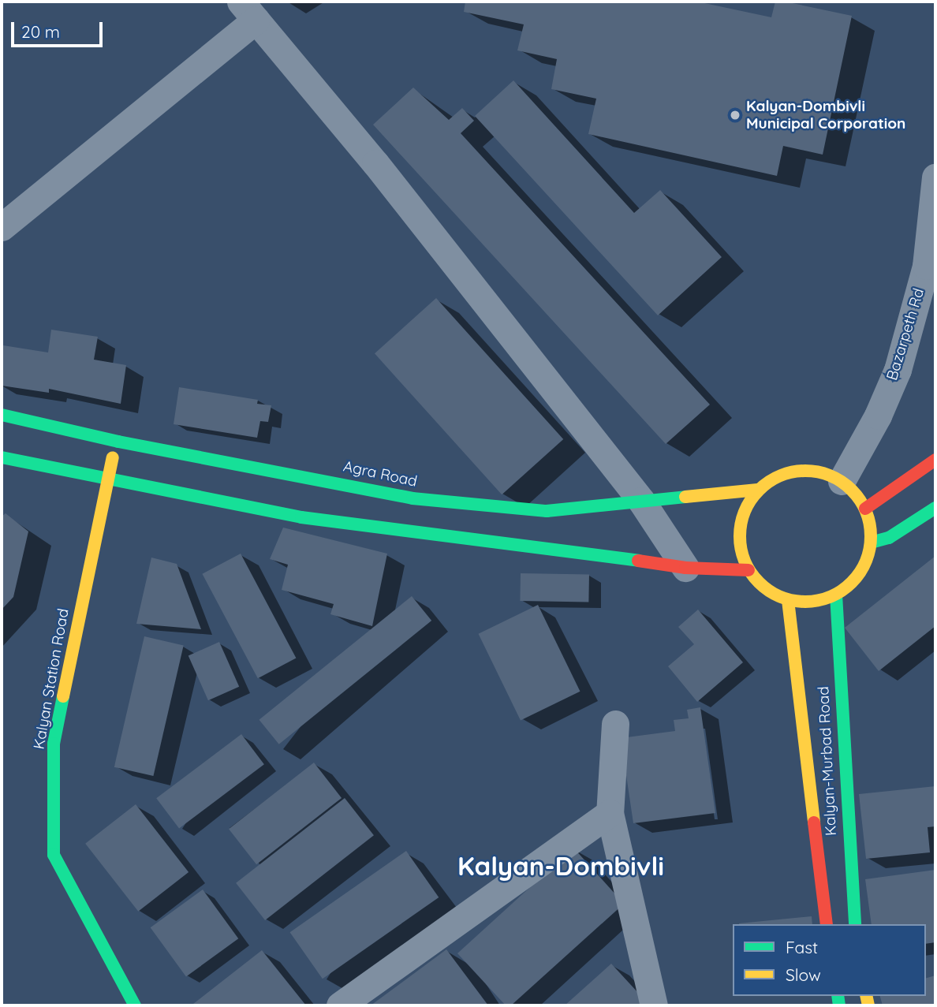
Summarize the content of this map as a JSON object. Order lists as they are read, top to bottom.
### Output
{
  "streets": {
    "main road": ["Agra Road", "Kalyan Station Road", "Kalyan-Murbad Road"],
    "street": ["Bazarpeth Rd"]
  },
  "crossings": [
    ["Bazarpeth Rd", "Agra Road"],
    ["Bazarpeth Rd", "Kalyan-Murbad Road"],
    ["Agra Road", "Kalyan Station Road"],
    ["Agra Road", "Kalyan-Murbad Road"]
  ],
  "districts": ["Kalyan-Dombivli"],
  "places": ["Kalyan-Dombivli Municipal Corporation"],
  "legend": ["Fast", "Slow"],
  "scale_bar": "20 m"
}
